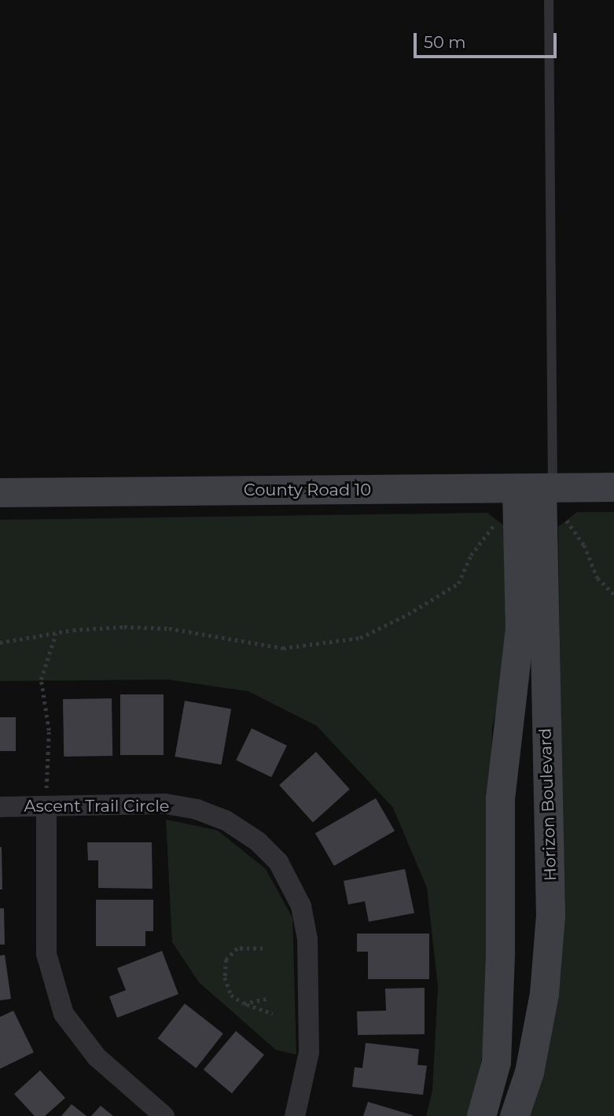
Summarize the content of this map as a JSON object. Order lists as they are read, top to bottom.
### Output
{
  "streets": {
    "street": ["County Road 10", "Horizon Boulevard", "Ascent Trail Circle"]
  },
  "crossings": [
    ["County Road 10", "Horizon Boulevard"]
  ],
  "scale_bar": "50 m"
}
